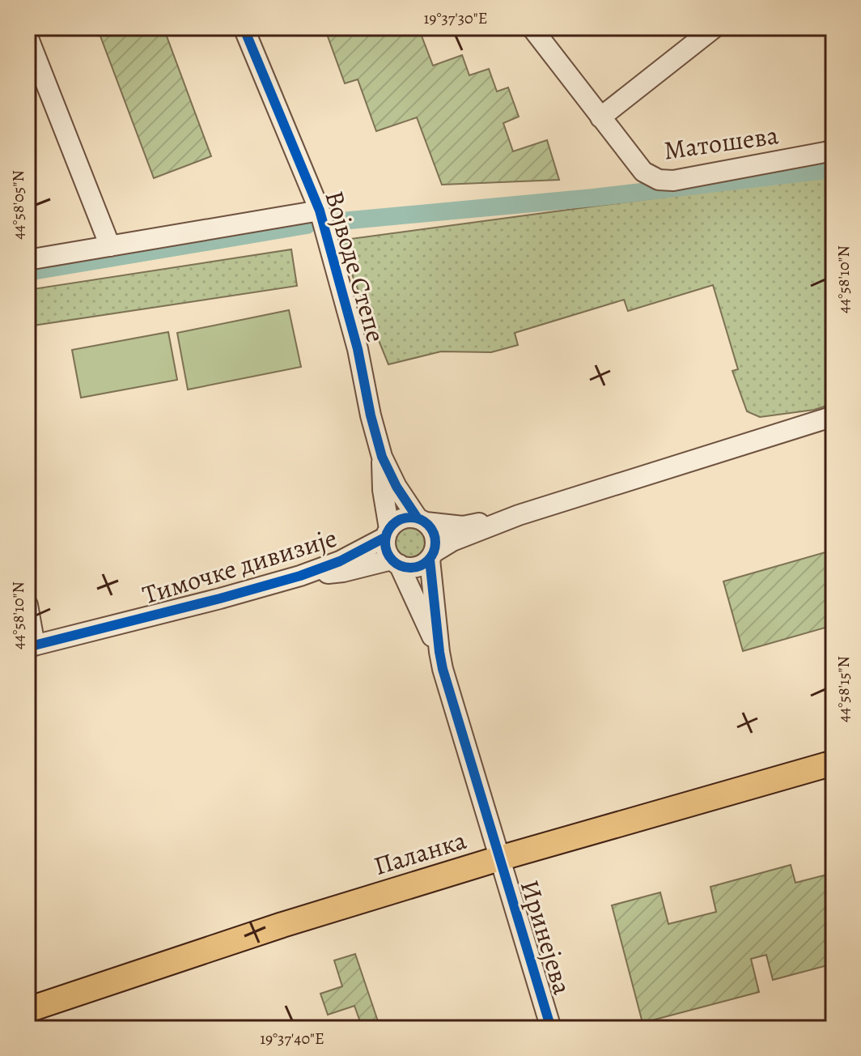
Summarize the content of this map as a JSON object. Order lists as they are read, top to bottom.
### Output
{
  "streets": {
    "main road": ["Паланка"],
    "street": [
      "Матошева",
      "Војводе Степе",
      "Тимочке дивизије",
      "Иринејева"
    ]
  },
  "crossings": [
    ["Војводе Степе", "Тимочке дивизије"],
    ["Паланка", "Иринејева"]
  ],
  "coordinates": [
    "19°37'30\"E",
    "44°58'05\"N",
    "44°58'10\"N",
    "44°58'15\"N",
    "19°37'40\"E"
  ]
}
